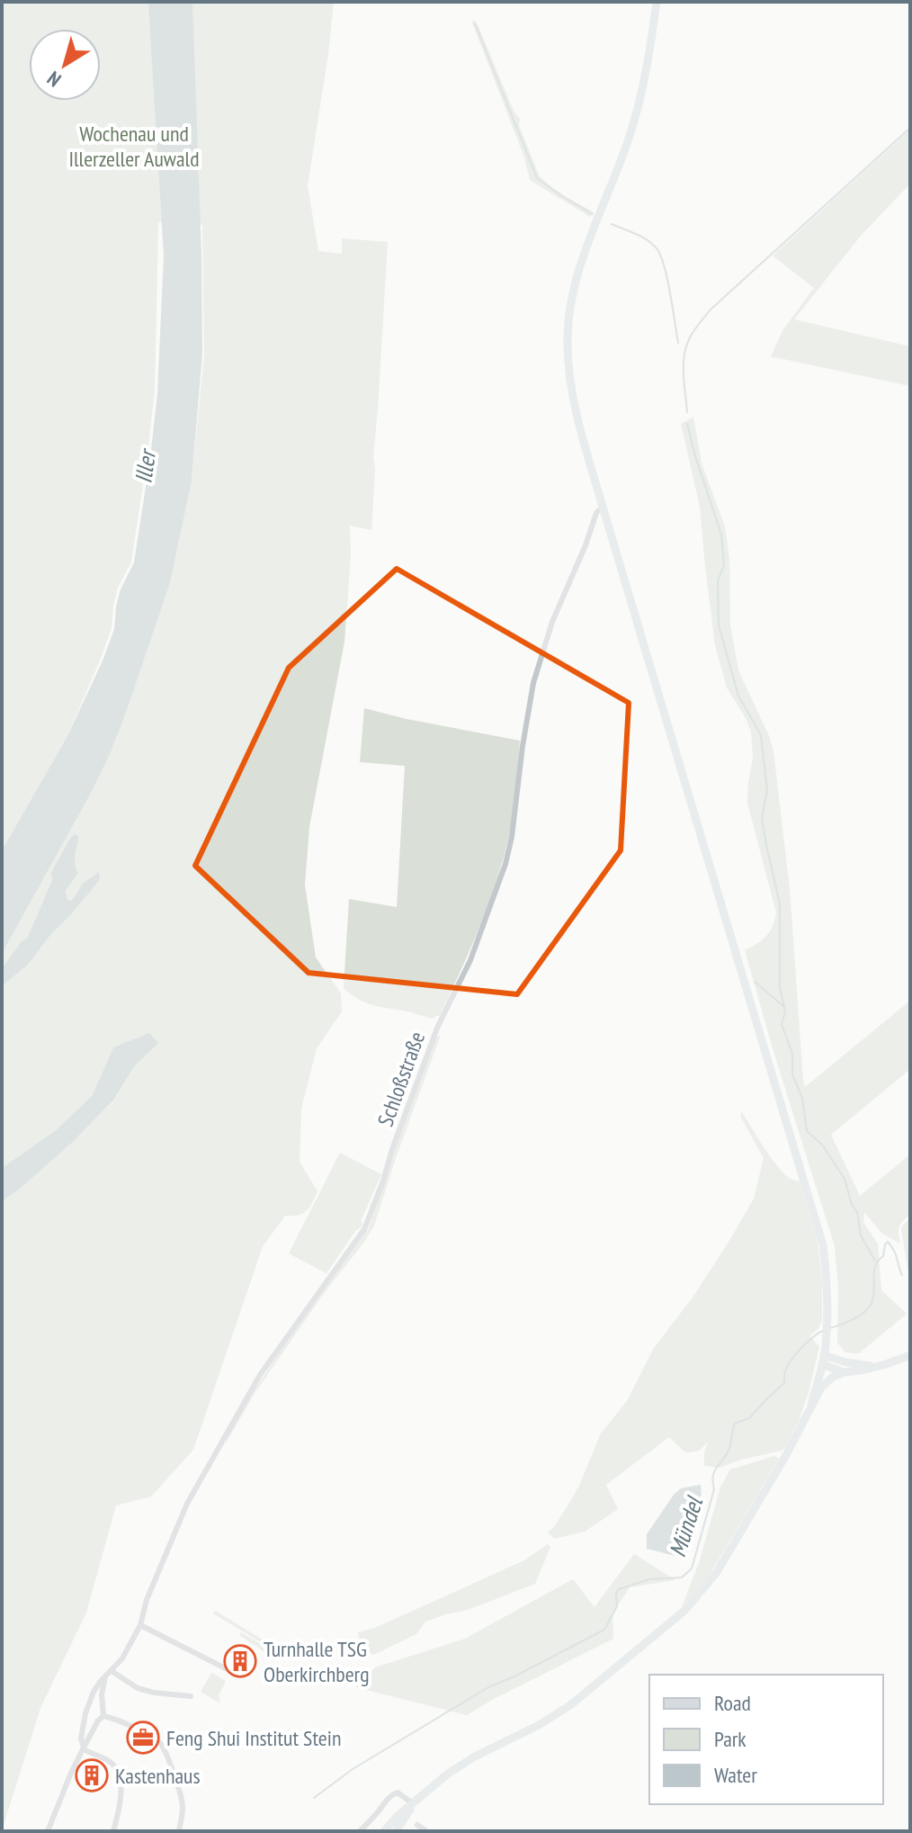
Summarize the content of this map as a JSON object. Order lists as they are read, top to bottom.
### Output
{
  "streets": {
    "street": ["Schloßstraße"]
  },
  "water": ["Iller", "Mündel"],
  "parks": ["Wochenau und Illerzeller Auwald"],
  "places": {
    "building": ["Turnhalle TSG Oberkirchberg", "Kastenhaus"],
    "office": ["Feng Shui Institut Stein"]
  },
  "legend": ["Road", "Park", "Water"],
  "north": "bottom left"
}
